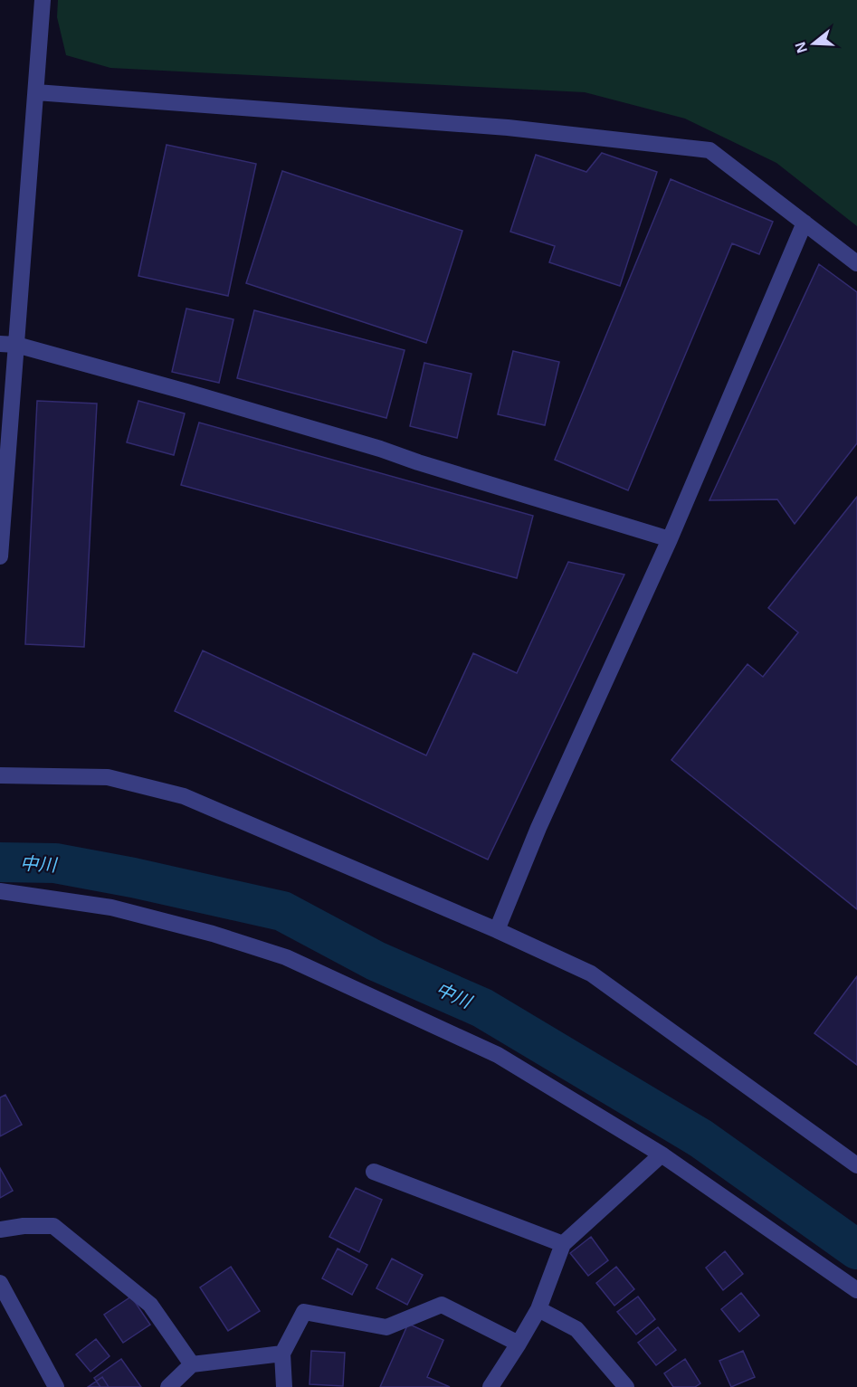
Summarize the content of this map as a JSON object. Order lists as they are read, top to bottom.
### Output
{
  "water": ["中川"],
  "north": "left"
}
